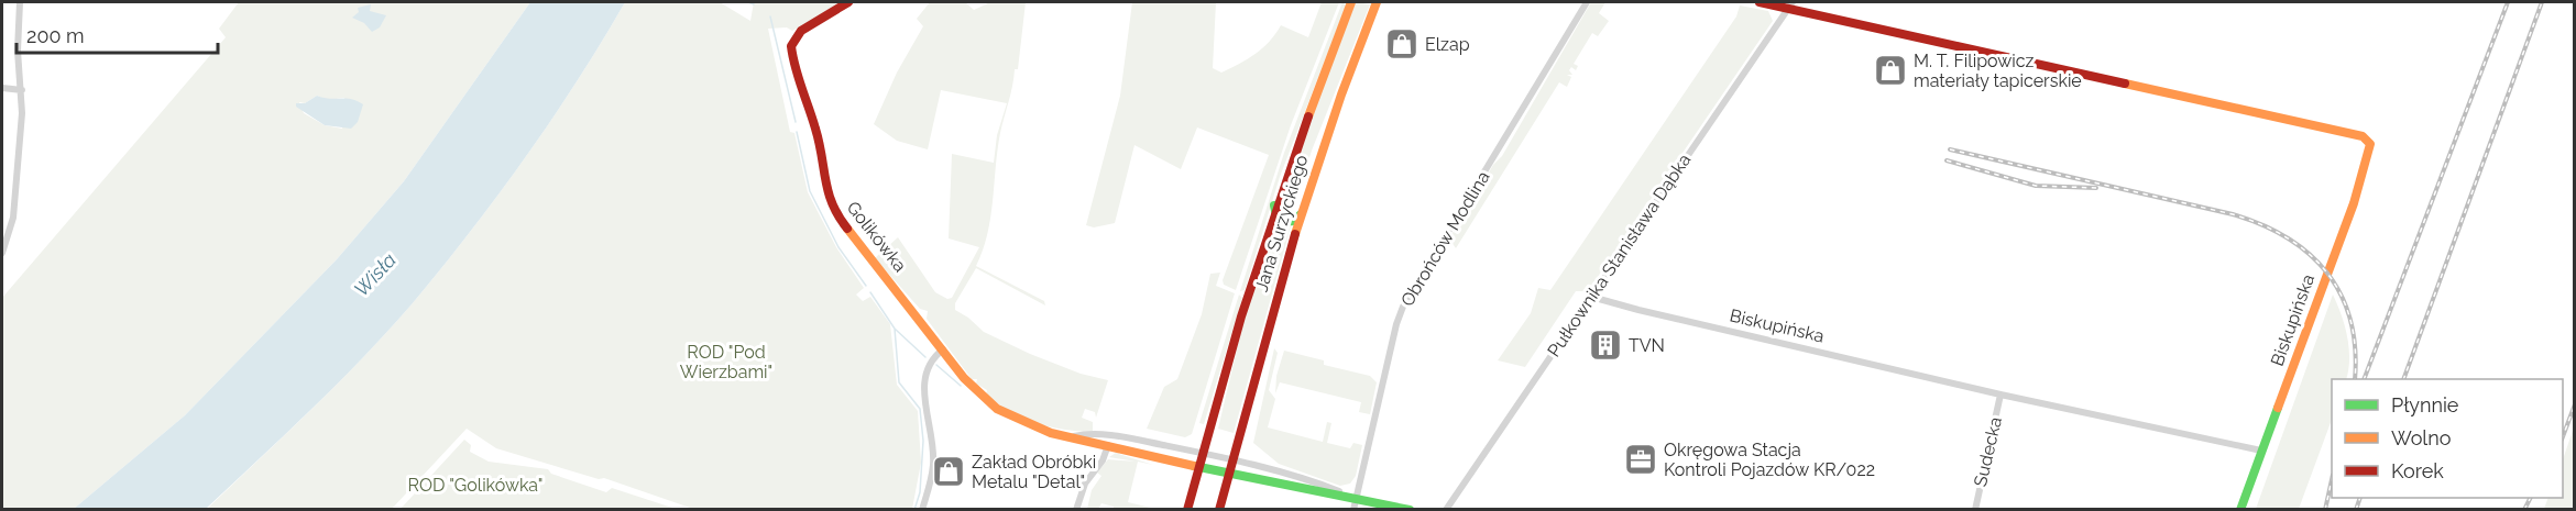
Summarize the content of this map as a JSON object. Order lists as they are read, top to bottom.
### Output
{
  "streets": {
    "street": [
      "Jana Surzyckiego",
      "Golikówka",
      "Obrońców Modlina",
      "Pułkownika Stanisława Dąbka",
      "Biskupińska",
      "Sudecka"
    ]
  },
  "crossings": [
    ["Jana Surzyckiego", "Golikówka"],
    ["Golikówka", "Obrońców Modlina"],
    ["Pułkownika Stanisława Dąbka", "Biskupińska"],
    ["Biskupińska", "Sudecka"]
  ],
  "water": ["Wisła"],
  "parks": ["ROD \"Pod Wierzbami\"", "ROD \"Golikówka\""],
  "places": {
    "shop": ["Elzap", "M. T. Filipowicz materiały tapicerskie", "Zakład Obróbki Metalu \"Detal\""],
    "building": ["TVN"],
    "office": ["Okręgowa Stacja Kontroli Pojazdów KR/022"]
  },
  "legend": ["Płynnie", "Wolno", "Korek"],
  "scale_bar": "200 m"
}
